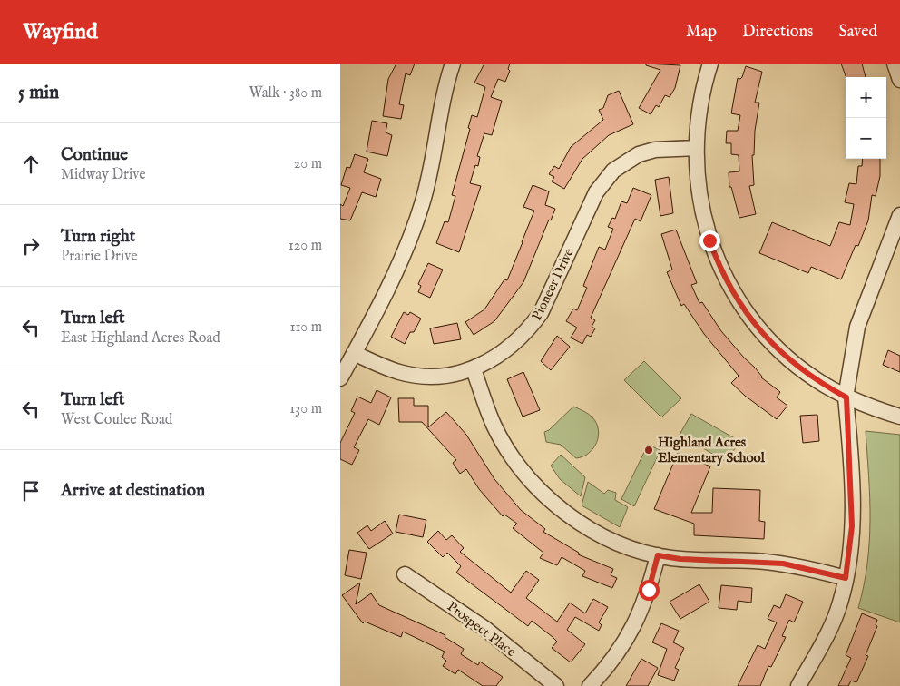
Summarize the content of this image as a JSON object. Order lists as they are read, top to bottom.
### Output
{
  "streets": {
    "street": ["Pioneer Drive", "Prospect Place"]
  },
  "places": ["Highland Acres Elementary School"],
  "page": {
    "header": "Wayfind",
    "nav": ["Map", "Directions", "Saved"],
    "heading": ["5 min", "Walk · 380 m"],
    "map_buttons": ["+", "−"],
    "list": [
      ["Continue", "Midway Drive", "20 m"],
      ["Turn right", "Prairie Drive", "120 m"],
      ["Turn left", "East Highland Acres Road", "110 m"],
      ["Turn left", "West Coulee Road", "130 m"],
      "Arrive at destination"
    ]
  }
}
